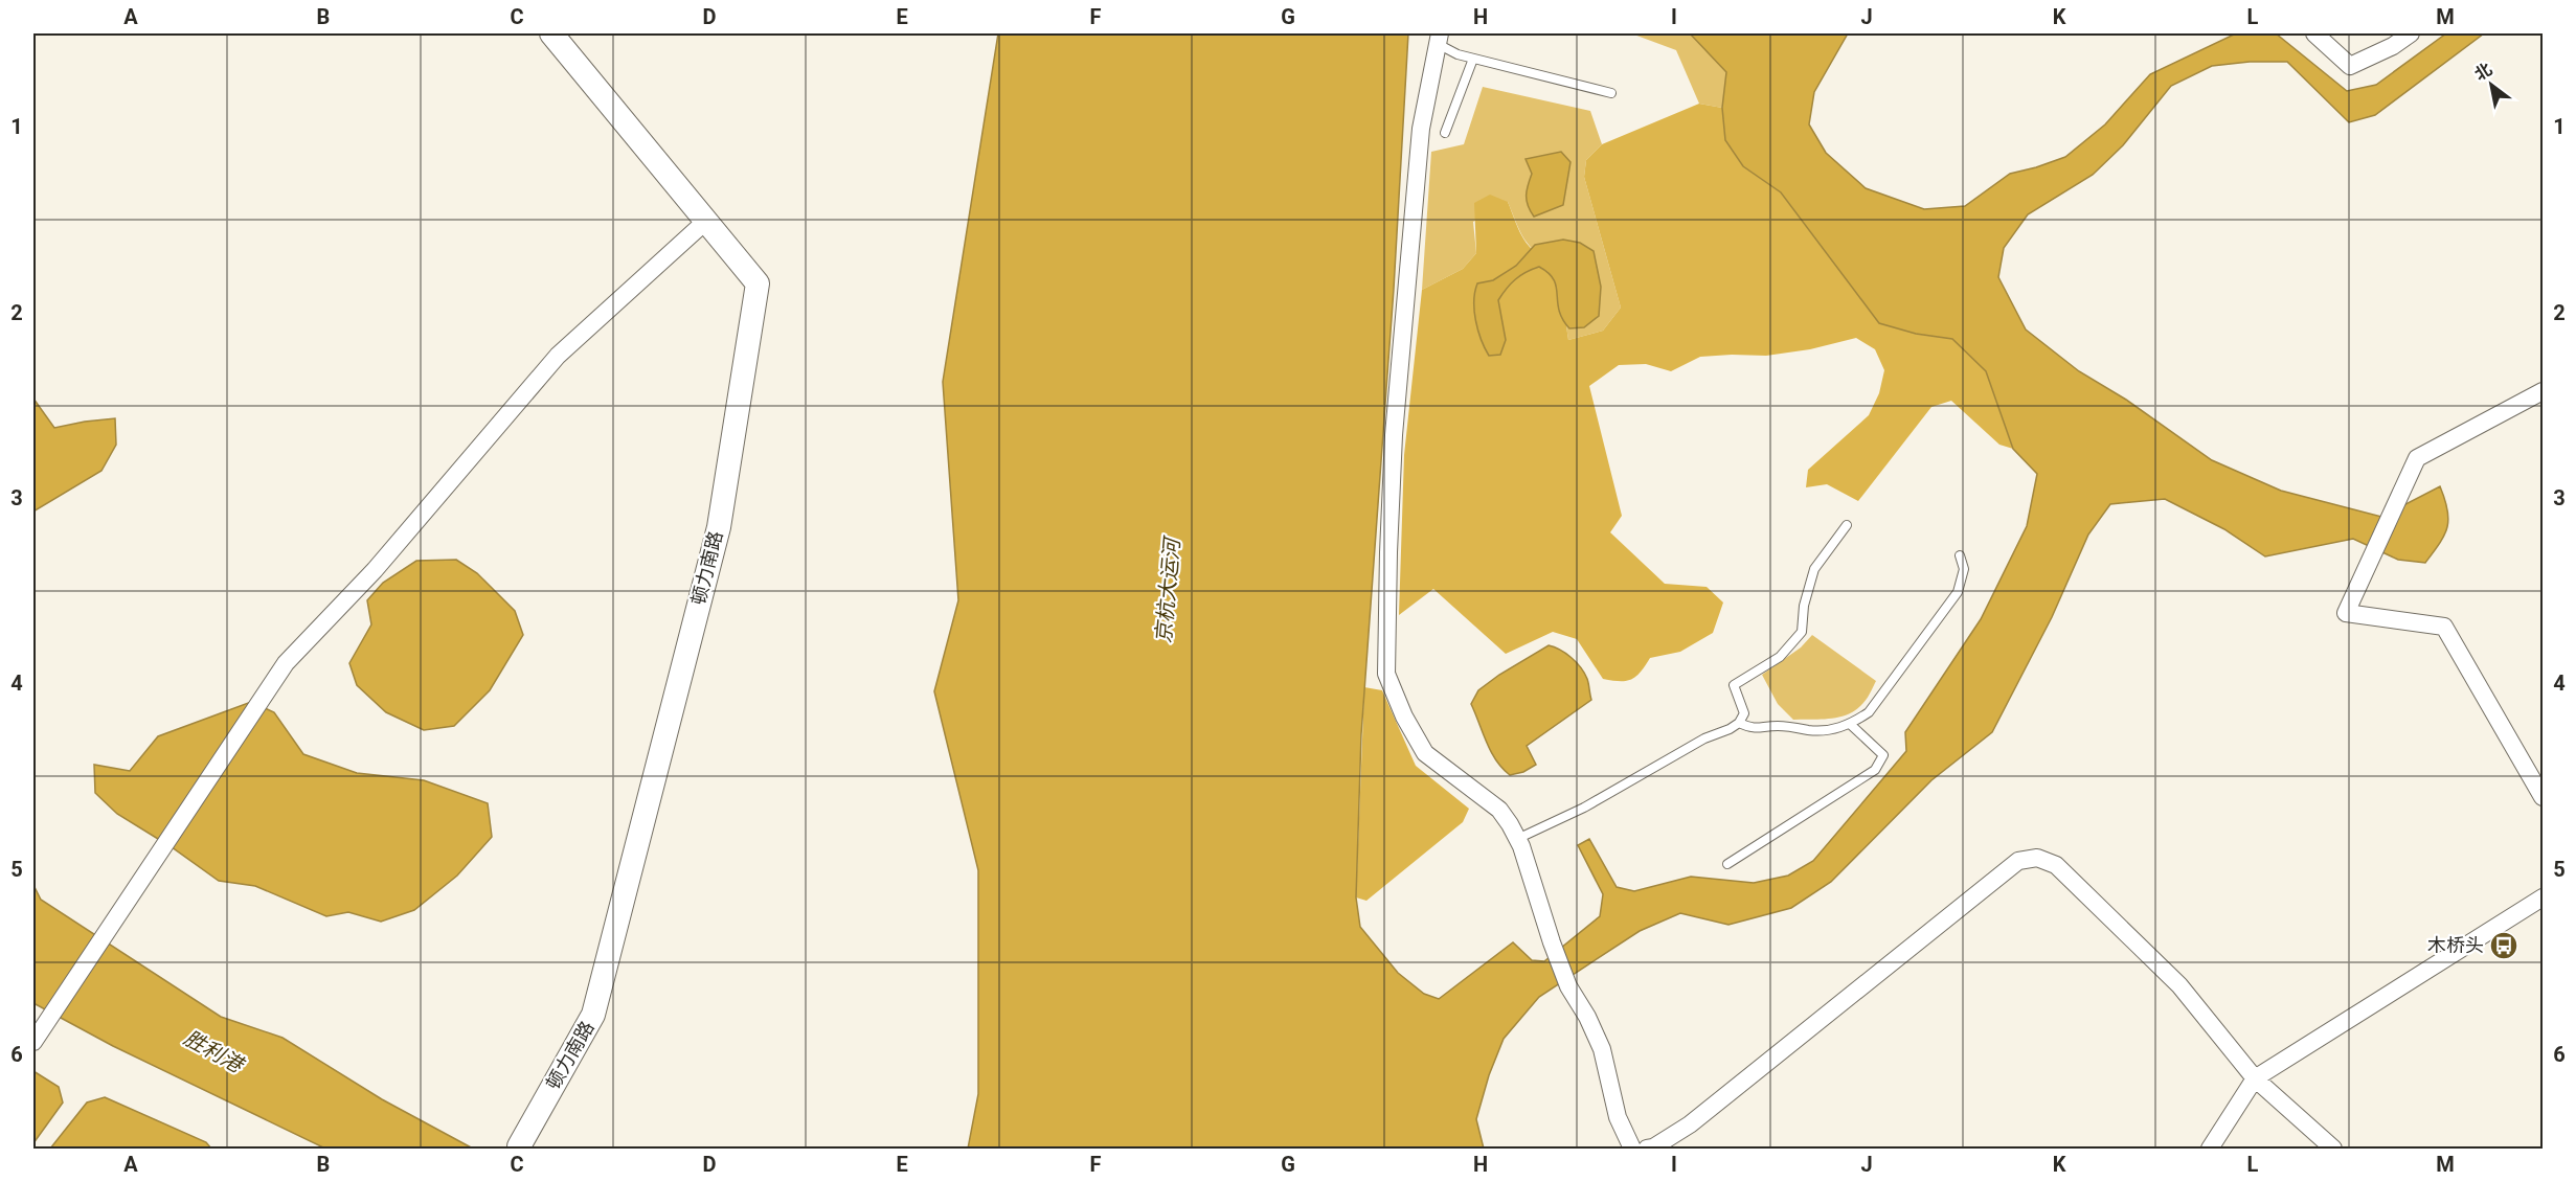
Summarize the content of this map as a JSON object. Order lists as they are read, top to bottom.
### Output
{
  "streets": {
    "street": ["顿力南路"]
  },
  "water": ["京杭大运河", "胜利港"],
  "places": {
    "bus stop": ["木桥头"]
  },
  "north": "top left",
  "grid": {
    "columns": [
      "A",
      "B",
      "C",
      "D",
      "E",
      "F",
      "G",
      "H",
      "I",
      "J",
      "K",
      "L",
      "M"
    ],
    "rows": [
      "1",
      "2",
      "3",
      "4",
      "5",
      "6"
    ]
  }
}
